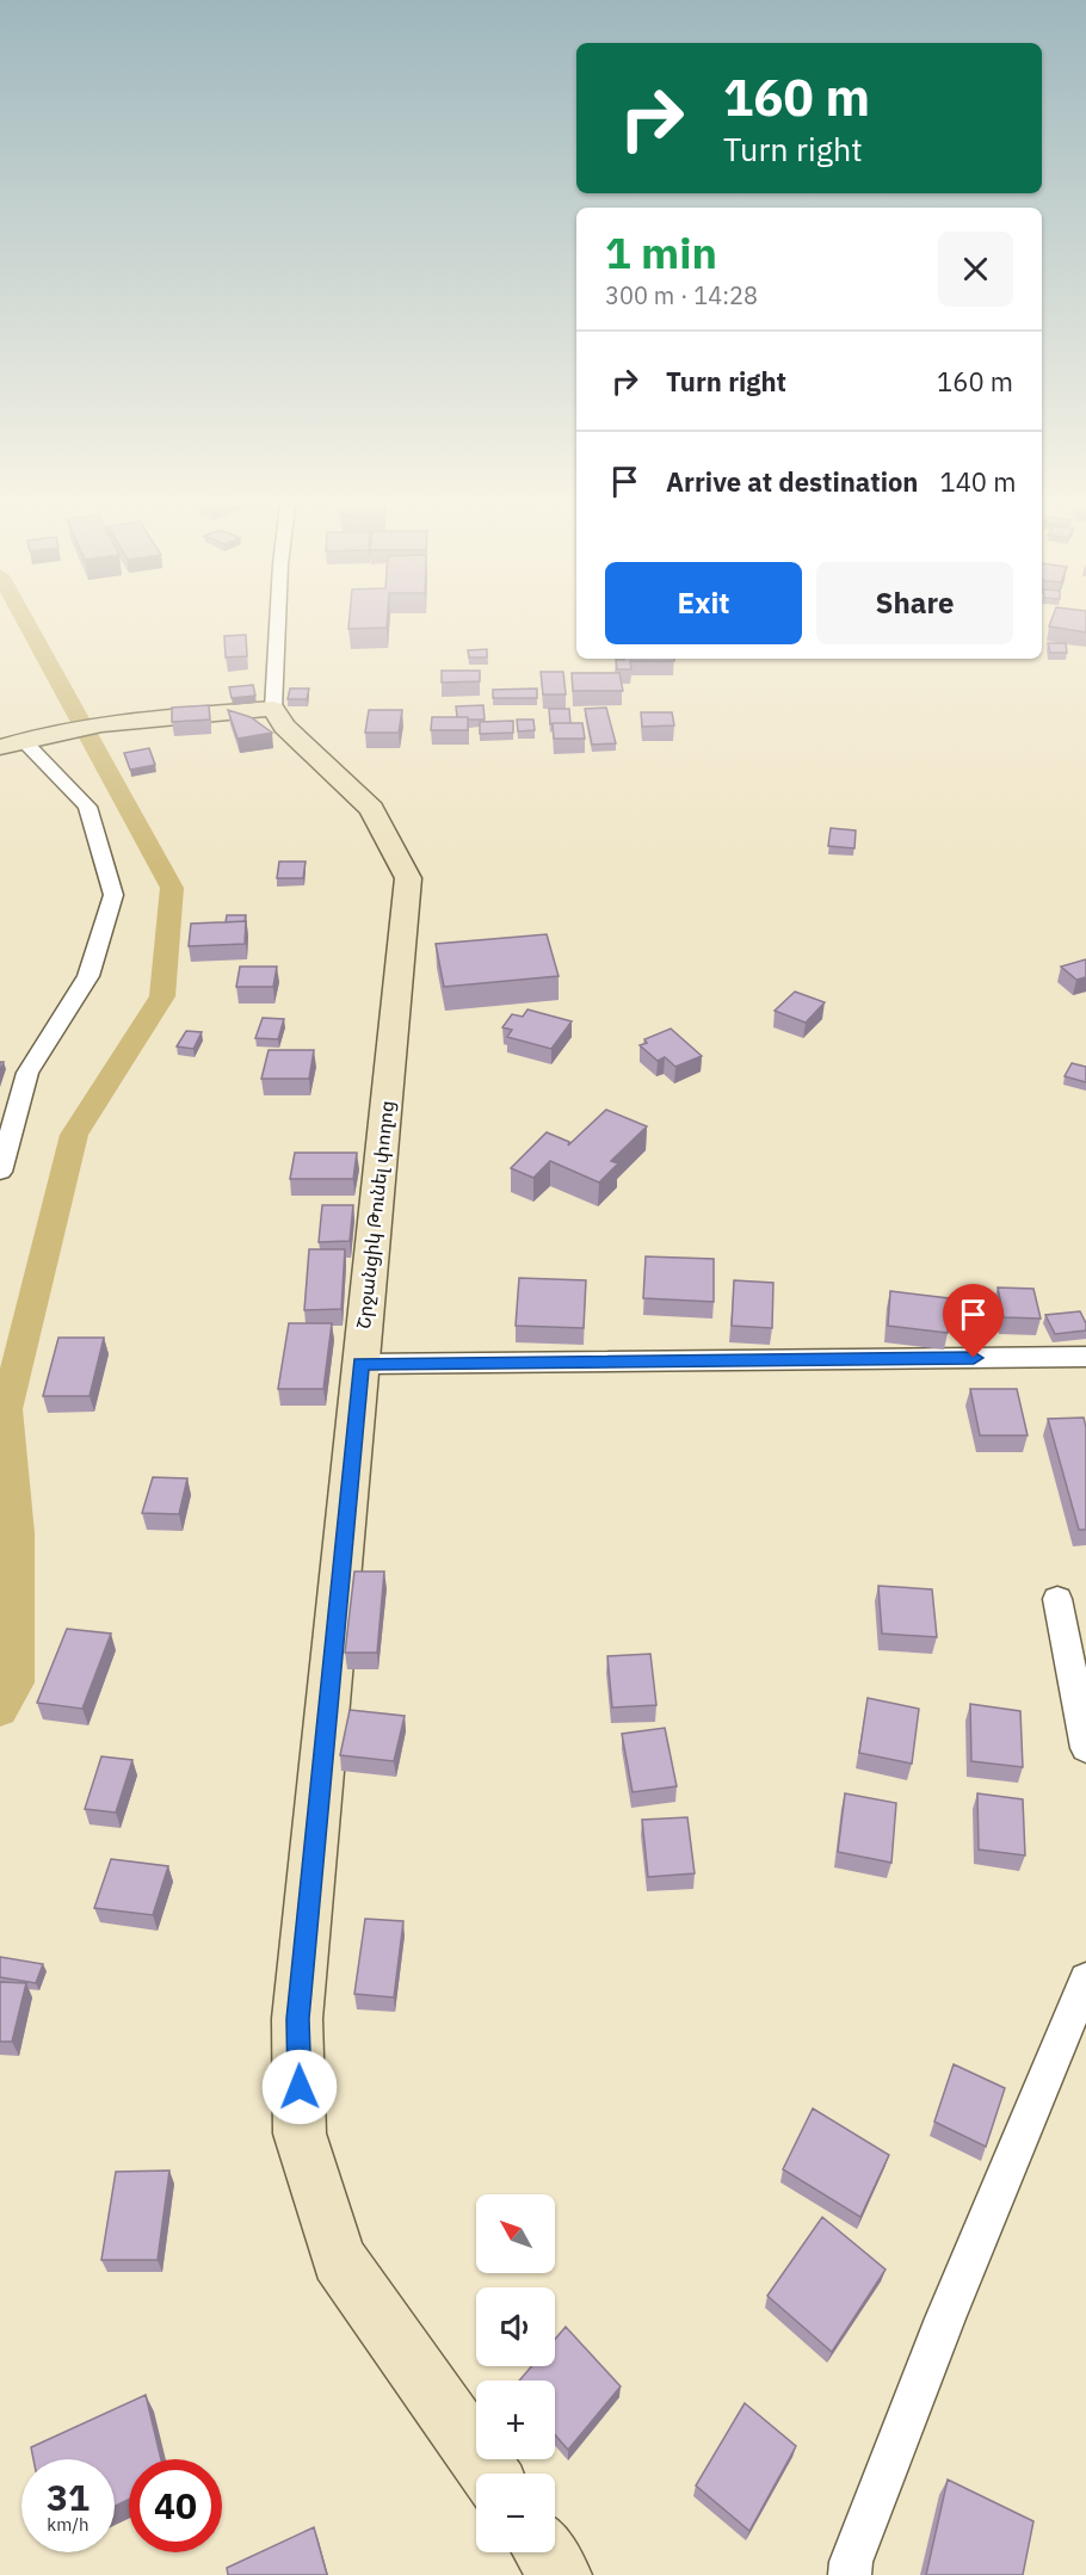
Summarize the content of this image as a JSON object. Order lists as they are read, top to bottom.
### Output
{
  "streets": {
    "street": ["Շրջանցիկ Թունել փողոց"]
  },
  "north": "top left",
  "page": {
    "turn": ["160 m", "Turn right"],
    "heading": ["1 min", "300 m · 14:28"],
    "list": [
      {
        "name": "Turn right",
        "value": "160 m"
      },
      {
        "name": "Arrive at destination",
        "value": "140 m"
      }
    ],
    "buttons": ["Exit", "Share"],
    "map_buttons": ["+", "−"],
    "speed": "31 km/h",
    "limit": "40"
  }
}
